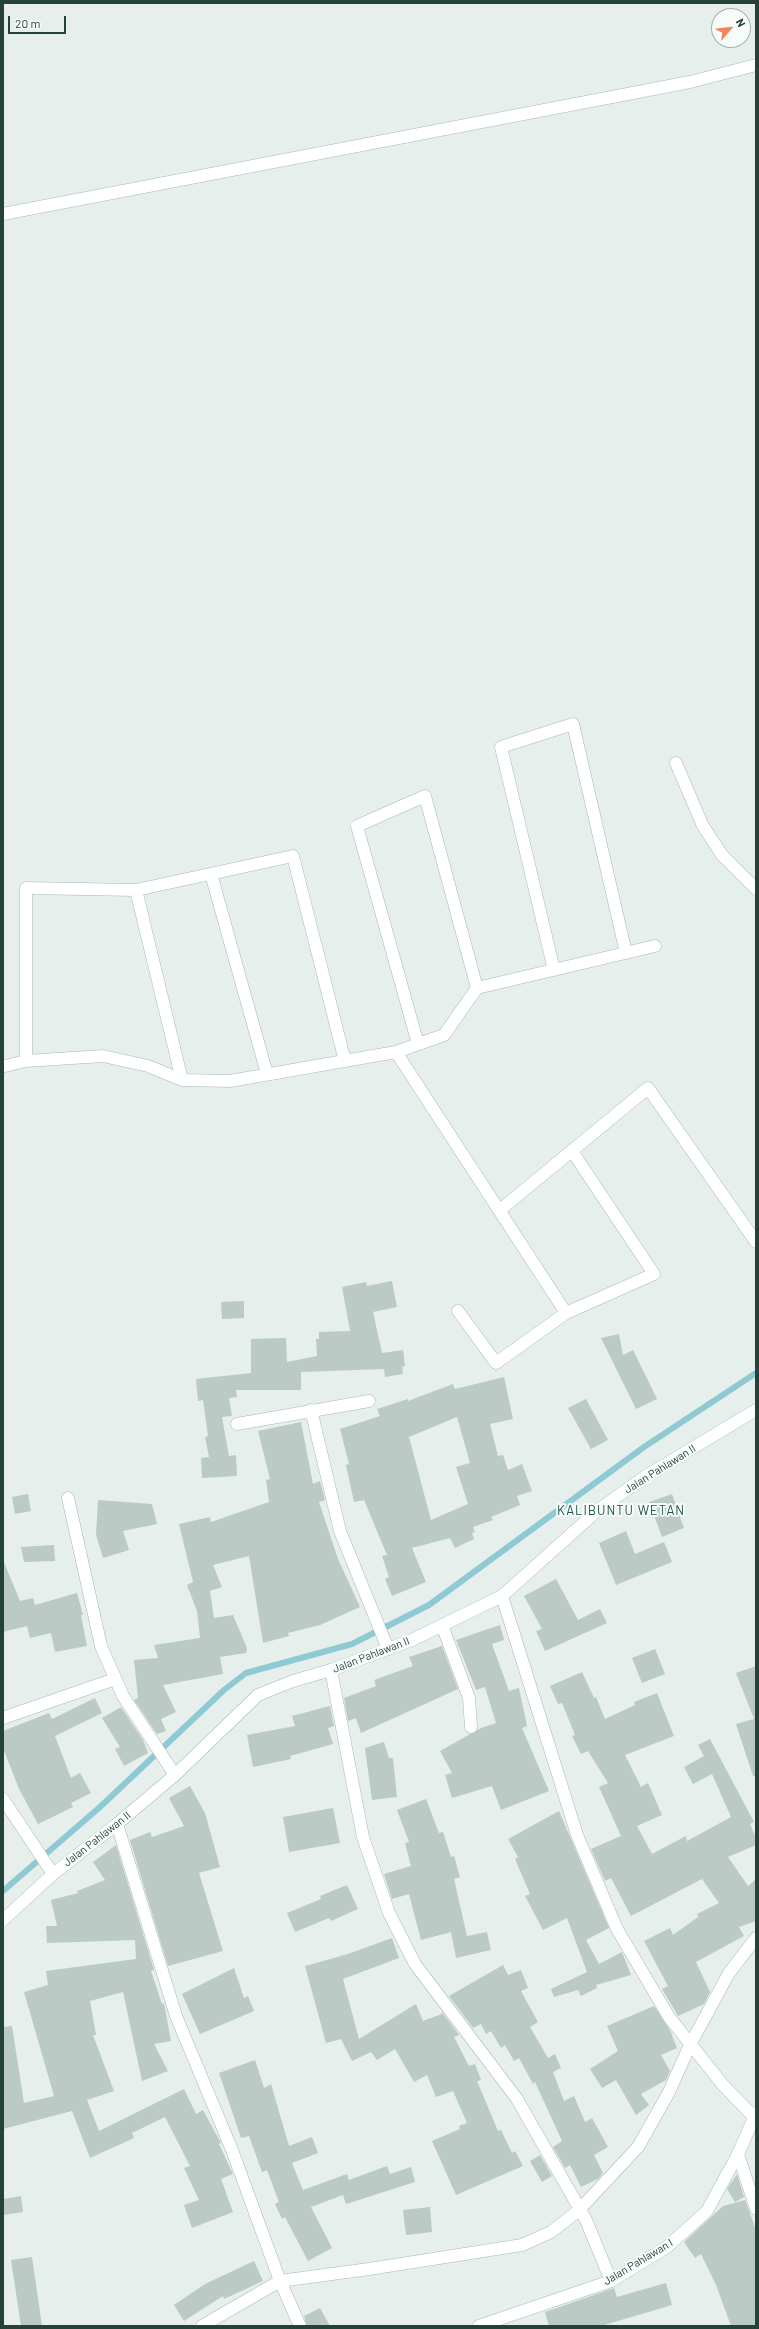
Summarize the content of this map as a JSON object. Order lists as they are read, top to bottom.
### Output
{
  "streets": {
    "street": ["Jalan Pahlawan II", "Jalan Pahlawan I"]
  },
  "districts": ["KALIBUNTU WETAN"],
  "scale_bar": "20 m",
  "north": "top right"
}
